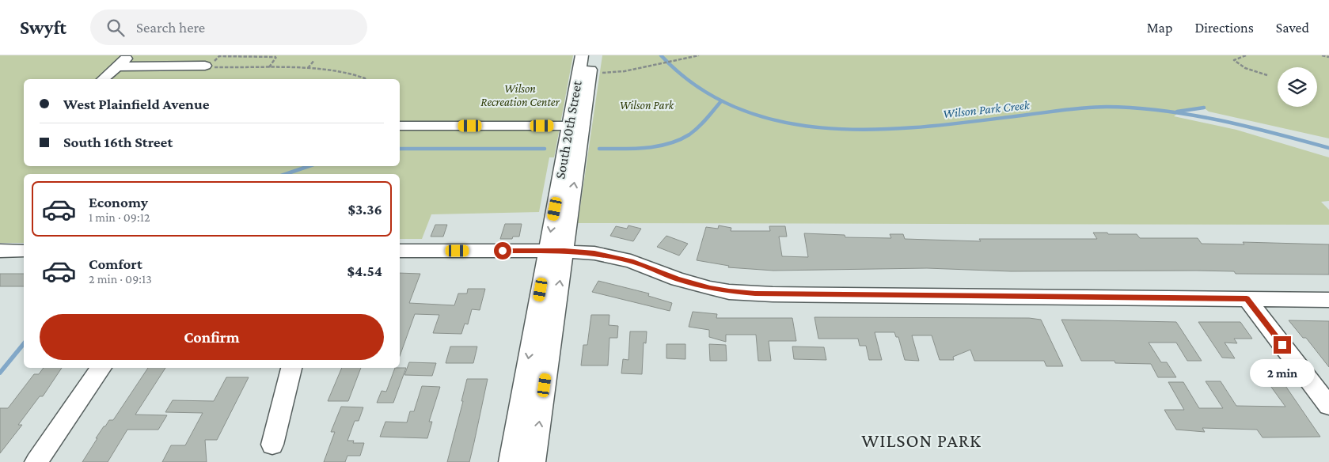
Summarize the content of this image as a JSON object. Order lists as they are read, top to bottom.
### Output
{
  "streets": {
    "street": ["South 20th Street"]
  },
  "districts": ["WILSON PARK"],
  "water": ["Wilson Park Creek"],
  "parks": ["Wilson Recreation Center", "Wilson Park"],
  "page": {
    "header": "Swyft",
    "search": "Search here",
    "nav": ["Map", "Directions", "Saved"],
    "banner": ["West Plainfield Avenue", "South 16th Street"],
    "list": [
      {
        "name": "Economy",
        "note": "1 min · 09:12",
        "value": "$3.36"
      },
      {
        "name": "Comfort",
        "note": "2 min · 09:13",
        "value": "$4.54"
      }
    ],
    "buttons": "Confirm",
    "bubble": "2 min"
  }
}
